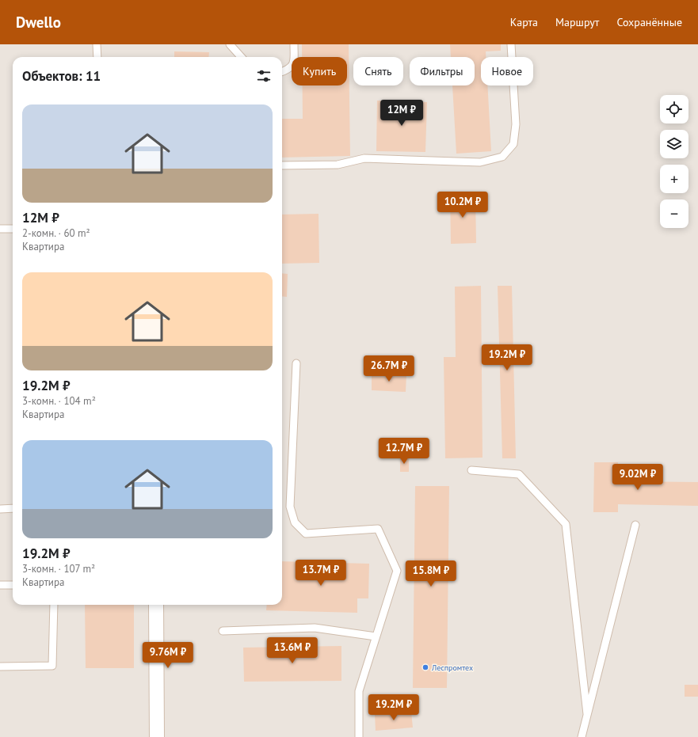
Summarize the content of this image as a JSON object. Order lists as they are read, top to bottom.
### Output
{
  "places": ["Леспромтех"],
  "page": {
    "header": "Dwello",
    "nav": ["Карта", "Маршрут", "Сохранённые"],
    "chip": [
      "Купить",
      "Снять",
      "Фильтры",
      "Новое"
    ],
    "heading": "Объектов: 11",
    "map_buttons": ["+", "−"],
    "list": [
      {
        "name": "12M ₽",
        "note": "2-комн. · 60 m² · Квартира"
      },
      {
        "name": "19.2M ₽",
        "note": "3-комн. · 104 m² · Квартира"
      },
      {
        "name": "19.2M ₽",
        "note": "3-комн. · 107 m² · Квартира"
      }
    ],
    "price": [
      "12M ₽",
      "10.2M ₽",
      "19.2M ₽",
      "26.7M ₽",
      "12.7M ₽",
      "9.02M ₽",
      "13.7M ₽",
      "15.8M ₽",
      "13.6M ₽",
      "9.76M ₽",
      "19.2M ₽"
    ]
  }
}
